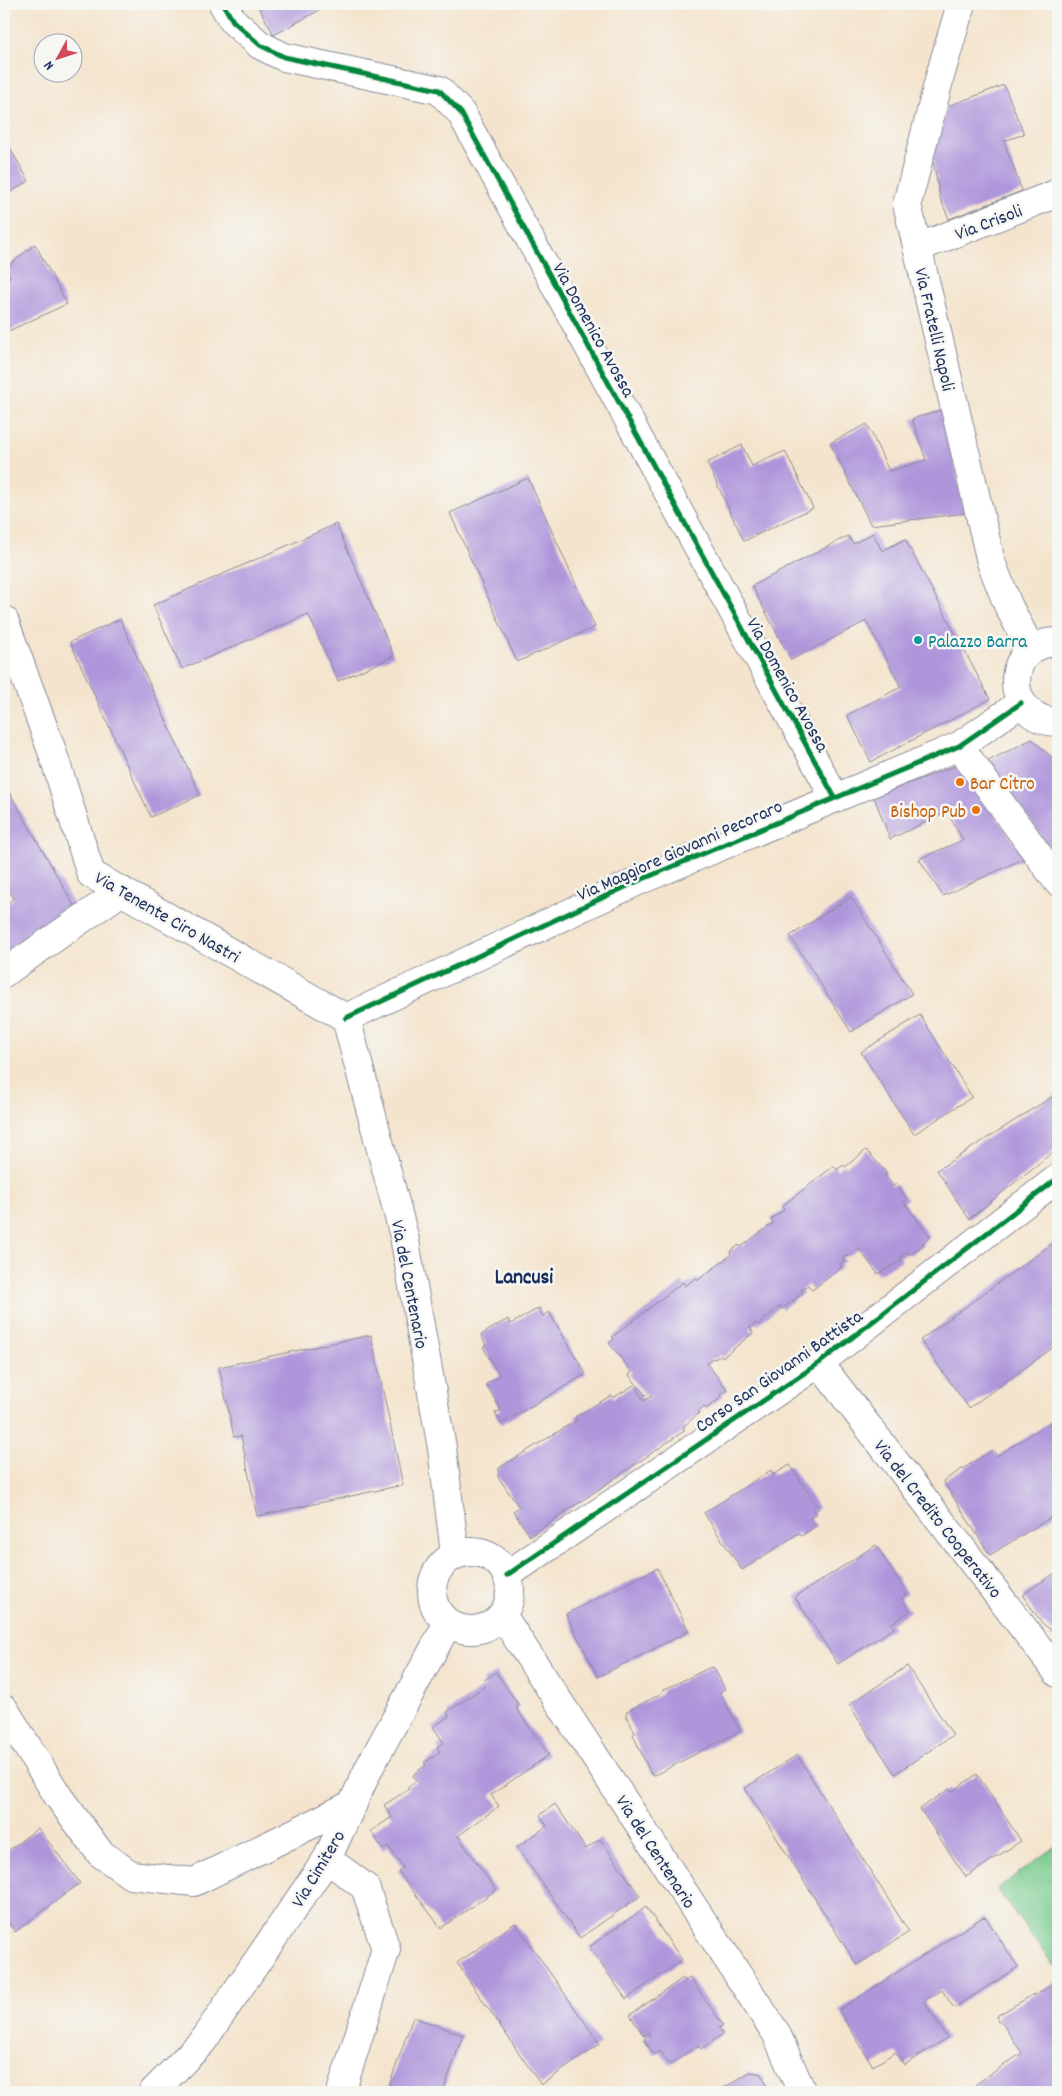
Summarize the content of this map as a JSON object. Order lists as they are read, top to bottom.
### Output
{
  "streets": {
    "street": [
      "Via Crisoli",
      "Via Domenico Avossa",
      "Via Fratelli Napoli",
      "Via Maggiore Giovanni Pecoraro",
      "Via Tenente Ciro Nastri",
      "Via del Centenario",
      "Corso San Giovanni Battista",
      "Via del Credito Cooperativo",
      "Via Cimitero"
    ]
  },
  "crossings": [
    ["Via Crisoli", "Via Fratelli Napoli"],
    ["Via Domenico Avossa", "Via Maggiore Giovanni Pecoraro"],
    ["Via Maggiore Giovanni Pecoraro", "Via Tenente Ciro Nastri"],
    ["Via Maggiore Giovanni Pecoraro", "Via del Centenario"],
    ["Via Tenente Ciro Nastri", "Via del Centenario"],
    ["Via del Centenario", "Corso San Giovanni Battista"],
    ["Via del Centenario", "Via Cimitero"],
    ["Corso San Giovanni Battista", "Via del Credito Cooperativo"],
    ["Corso San Giovanni Battista", "Via Cimitero"]
  ],
  "districts": ["Lancusi"],
  "places": ["Palazzo Barra", "Bar Citro", "Bishop Pub"],
  "north": "bottom left"
}
